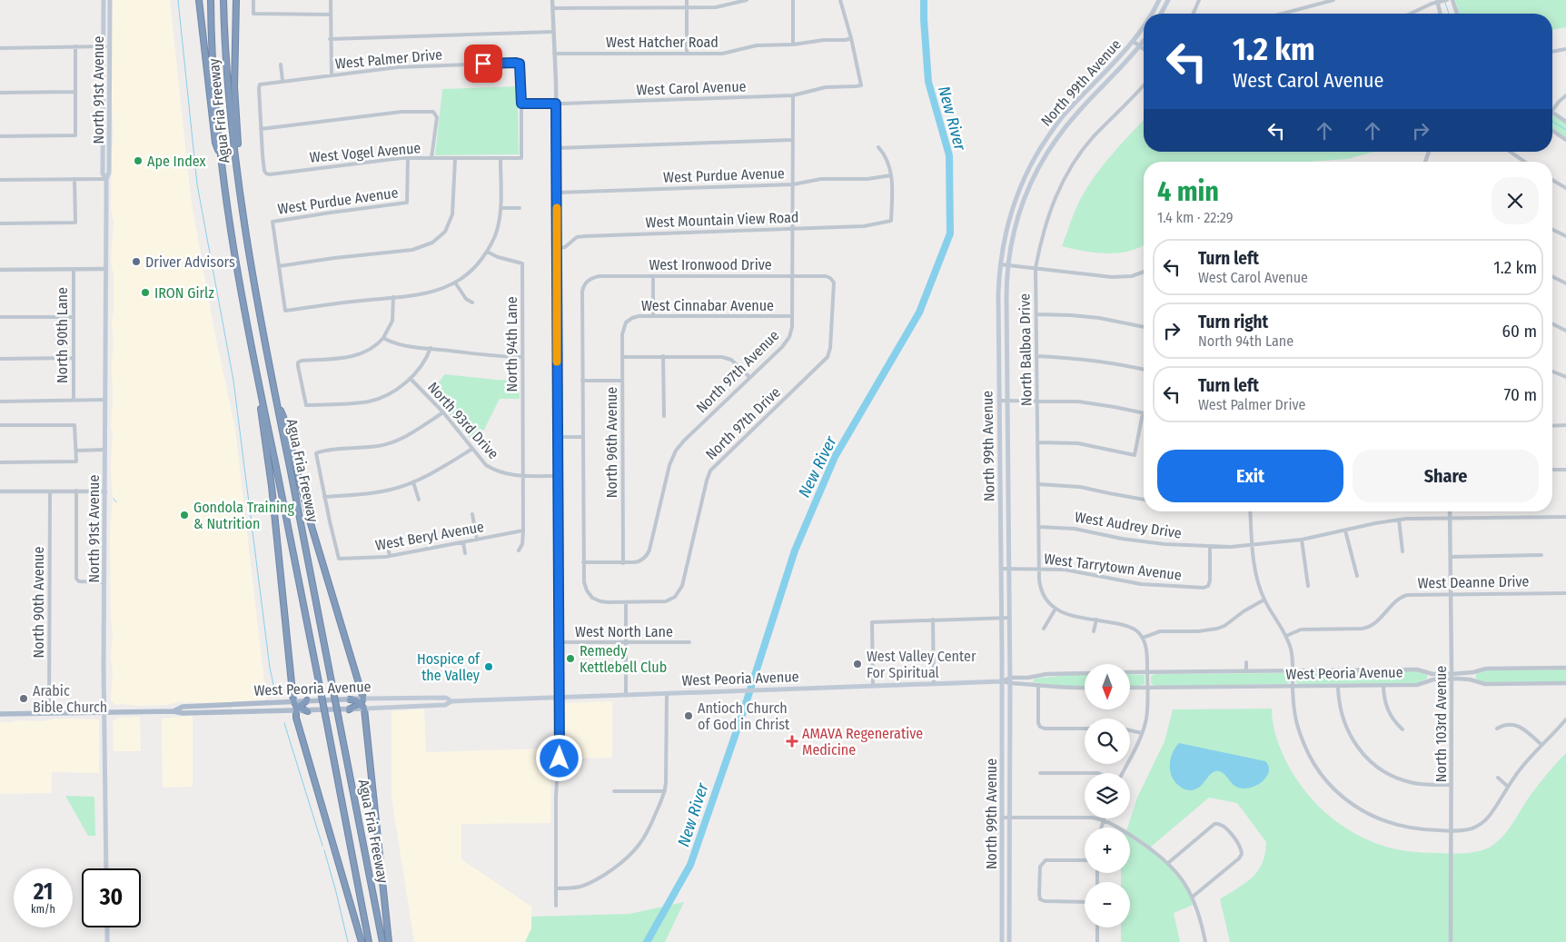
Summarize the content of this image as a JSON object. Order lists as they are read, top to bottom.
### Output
{
  "streets": {
    "highway": ["Agua Fria Freeway"],
    "main road": ["North 99th Avenue", "North 91st Avenue", "West Peoria Avenue"],
    "street": [
      "West Hatcher Road",
      "West Palmer Drive",
      "West Carol Avenue",
      "West Vogel Avenue",
      "West Purdue Avenue",
      "West Mountain View Road",
      "West Ironwood Drive",
      "West Cinnabar Avenue",
      "North 90th Lane",
      "North 94th Lane",
      "North Balboa Drive",
      "North 97th Avenue",
      "North 93rd Drive",
      "North 97th Drive",
      "North 96th Avenue",
      "West Audrey Drive",
      "West Beryl Avenue",
      "West Tarrytown Avenue",
      "West Deanne Drive",
      "North 90th Avenue",
      "West North Lane",
      "North 103rd Avenue"
    ]
  },
  "crossings": [
    ["West Hatcher Road", "West Carol Avenue"],
    ["West Palmer Drive", "West Carol Avenue"],
    ["West Palmer Drive", "West Vogel Avenue"],
    ["North 99th Avenue", "West Tarrytown Avenue"],
    ["North 99th Avenue", "West Peoria Avenue"],
    ["West Carol Avenue", "West Vogel Avenue"],
    ["West Carol Avenue", "North 97th Avenue"],
    ["North 91st Avenue", "West Peoria Avenue"],
    ["West Vogel Avenue", "West Purdue Avenue"],
    ["West Purdue Avenue", "West Mountain View Road"],
    ["West Purdue Avenue", "North 97th Avenue"],
    ["West Mountain View Road", "North 97th Avenue"],
    ["West Ironwood Drive", "North 97th Avenue"],
    ["West Ironwood Drive", "North 97th Drive"],
    ["West Cinnabar Avenue", "North 97th Avenue"],
    ["West Cinnabar Avenue", "North 96th Avenue"],
    ["North 94th Lane", "North 93rd Drive"],
    ["North 94th Lane", "West Beryl Avenue"],
    ["North Balboa Drive", "West Audrey Drive"],
    ["North Balboa Drive", "West Tarrytown Avenue"],
    ["North 97th Avenue", "North 97th Drive"],
    ["North 97th Avenue", "North 96th Avenue"],
    ["West Audrey Drive", "West Tarrytown Avenue"],
    ["West Audrey Drive", "North 103rd Avenue"],
    ["West Deanne Drive", "North 103rd Avenue"],
    ["North 90th Avenue", "West Peoria Avenue"],
    ["West Peoria Avenue", "North 103rd Avenue"]
  ],
  "water": ["New River"],
  "places": {
    "other": [
      "Ape Index",
      "Driver Advisors",
      "IRON Girlz",
      "Gondola Training & Nutrition",
      "Remedy Kettlebell Club",
      "West Valley Center For Spiritual",
      "Hospice of the Valley",
      "Arabic Bible Church",
      "Antioch Church of God in Christ"
    ],
    "health": ["AMAVA Regenerative Medicine"]
  },
  "north": "bottom",
  "page": {
    "turn": ["1.2 km", "West Carol Avenue"],
    "heading": ["4 min", "1.4 km · 22:29"],
    "list": [
      {
        "name": "Turn left",
        "note": "West Carol Avenue",
        "value": "1.2 km"
      },
      {
        "name": "Turn right",
        "note": "North 94th Lane",
        "value": "60 m"
      },
      {
        "name": "Turn left",
        "note": "West Palmer Drive",
        "value": "70 m"
      }
    ],
    "buttons": ["Exit", "Share"],
    "map_buttons": ["+", "−"],
    "speed": "21 km/h",
    "limit": "30"
  }
}
